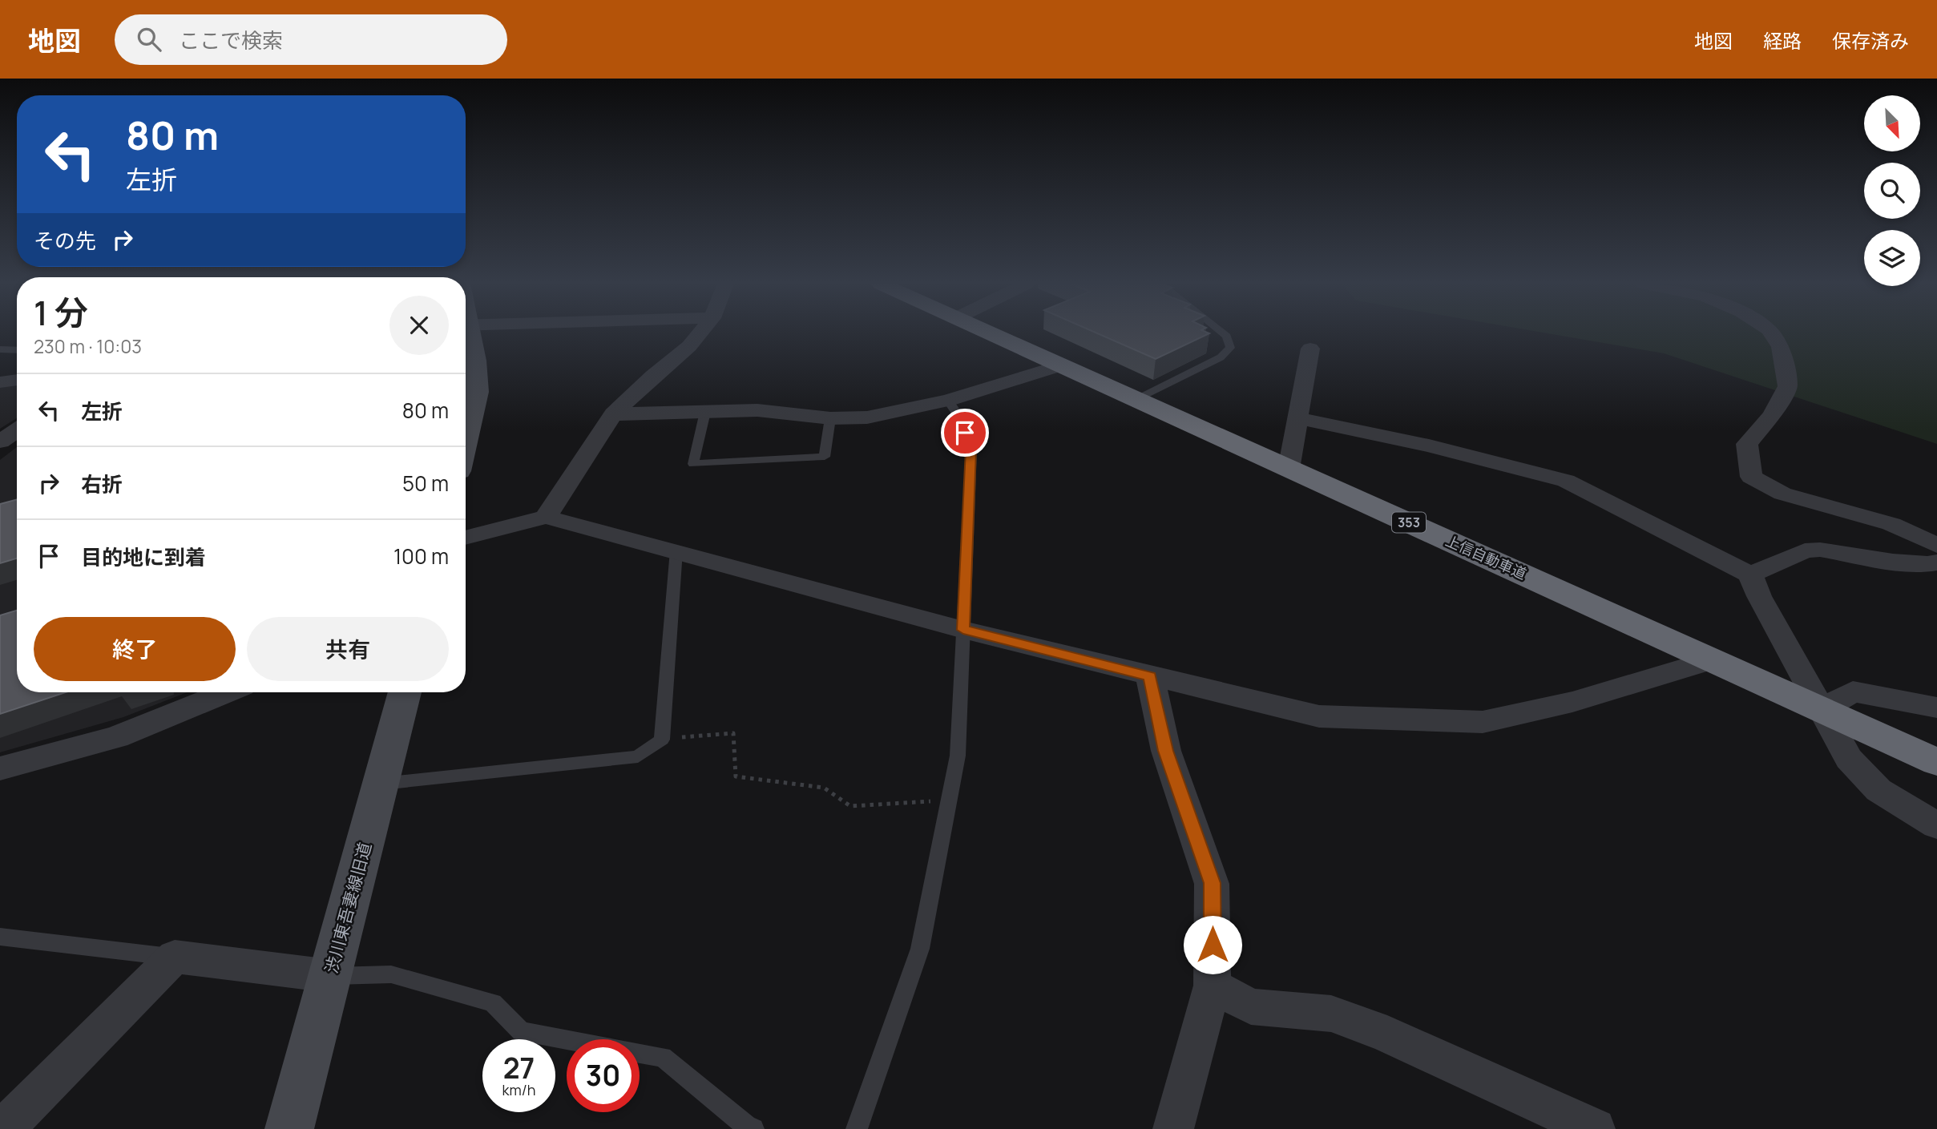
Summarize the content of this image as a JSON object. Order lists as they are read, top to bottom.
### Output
{
  "streets": {
    "highway": ["353", "上信自動車道"],
    "street": ["渋川東吾妻線旧道"]
  },
  "north": "bottom right",
  "page": {
    "header": "地図",
    "search": "ここで検索",
    "nav": ["地図", "経路", "保存済み"],
    "turn": ["80 m", "左折"],
    "then": "その先",
    "heading": ["1 分", "230 m · 10:03"],
    "list": [
      {
        "name": "左折",
        "value": "80 m"
      },
      {
        "name": "右折",
        "value": "50 m"
      },
      {
        "name": "目的地に到着",
        "value": "100 m"
      }
    ],
    "buttons": ["終了", "共有"],
    "speed": "27 km/h",
    "limit": "30"
  }
}
